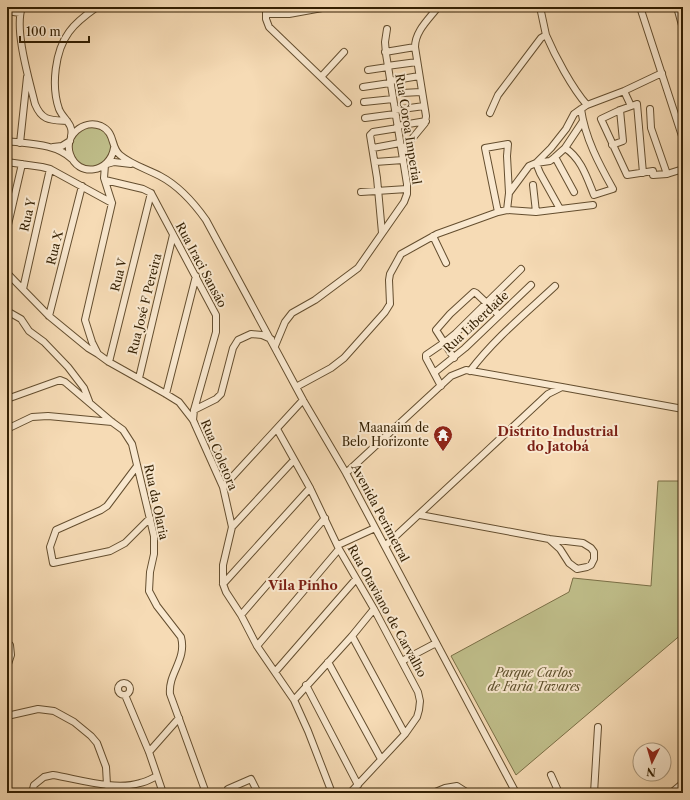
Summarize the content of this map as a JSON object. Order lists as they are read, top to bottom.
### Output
{
  "streets": {
    "street": [
      "Rua Coroa Imperial",
      "Rua Y",
      "Rua X",
      "Rua Iraci Sansão",
      "Rua V",
      "Rua José F Pereira",
      "Rua Liberdade",
      "Rua Coletora",
      "Rua da Olaria",
      "Avenida Perimetral",
      "Rua Otaviano de Carvalho"
    ]
  },
  "crossings": [
    ["Rua Coroa Imperial", "Avenida Perimetral"],
    ["Rua Iraci Sansão", "Rua V"],
    ["Rua Iraci Sansão", "Rua José F Pereira"],
    ["Rua Iraci Sansão", "Rua Coletora"],
    ["Rua V", "Rua Coletora"],
    ["Rua José F Pereira", "Rua Coletora"],
    ["Rua Coletora", "Avenida Perimetral"]
  ],
  "districts": ["Distrito Industrial do Jatobá", "Vila Pinho"],
  "parks": ["Parque Carlos de Faria Tavares"],
  "places": {
    "temple": ["Maanaim de Belo Horizonte"]
  },
  "scale_bar": "100 m",
  "north": "bottom"
}
